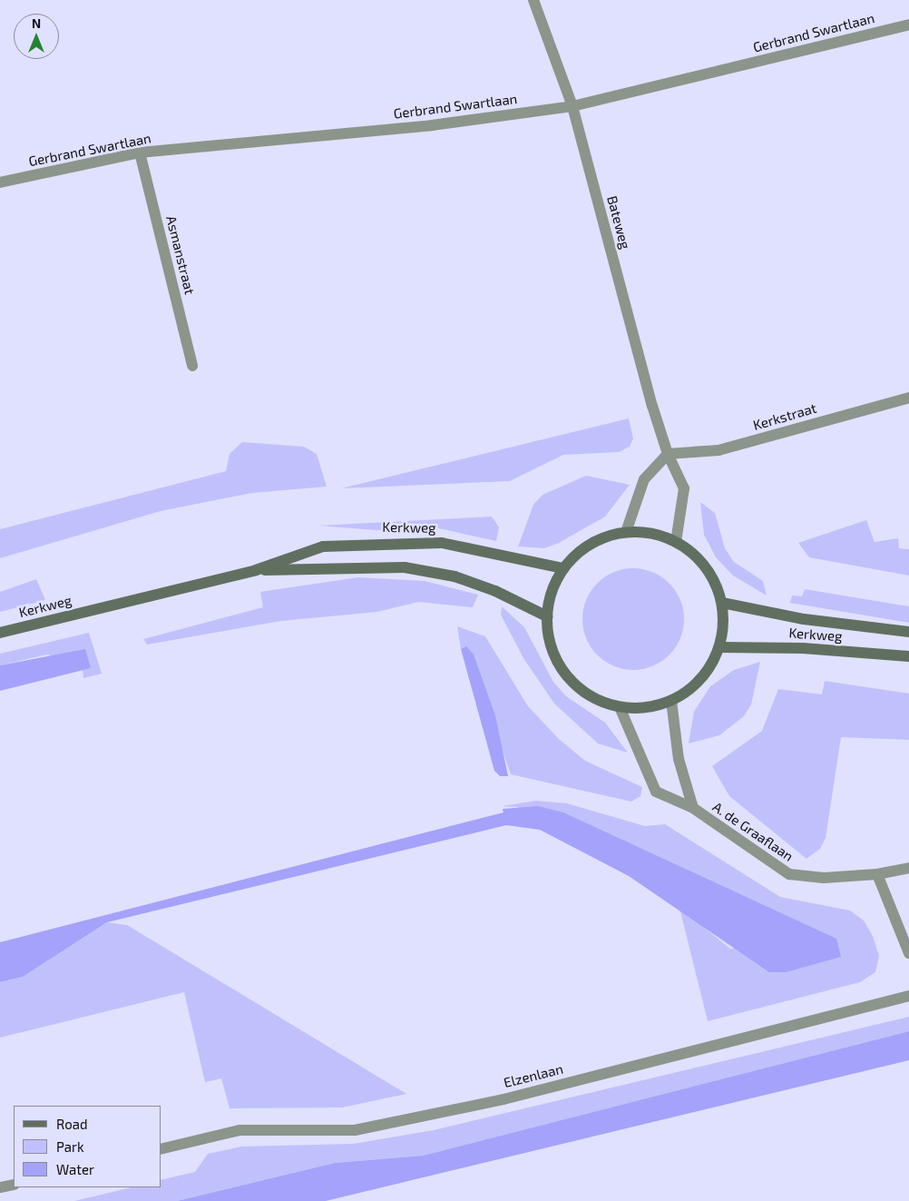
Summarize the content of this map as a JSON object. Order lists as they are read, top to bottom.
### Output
{
  "streets": {
    "main road": ["Kerkweg"],
    "street": [
      "Gerbrand Swartlaan",
      "Bateweg",
      "Asmanstraat",
      "Kerkstraat",
      "A. de Graaflaan",
      "Elzenlaan"
    ]
  },
  "crossings": [
    ["Gerbrand Swartlaan", "Bateweg"],
    ["Gerbrand Swartlaan", "Asmanstraat"],
    ["Bateweg", "Kerkstraat"]
  ],
  "legend": ["Road", "Park", "Water"],
  "north": "top"
}
